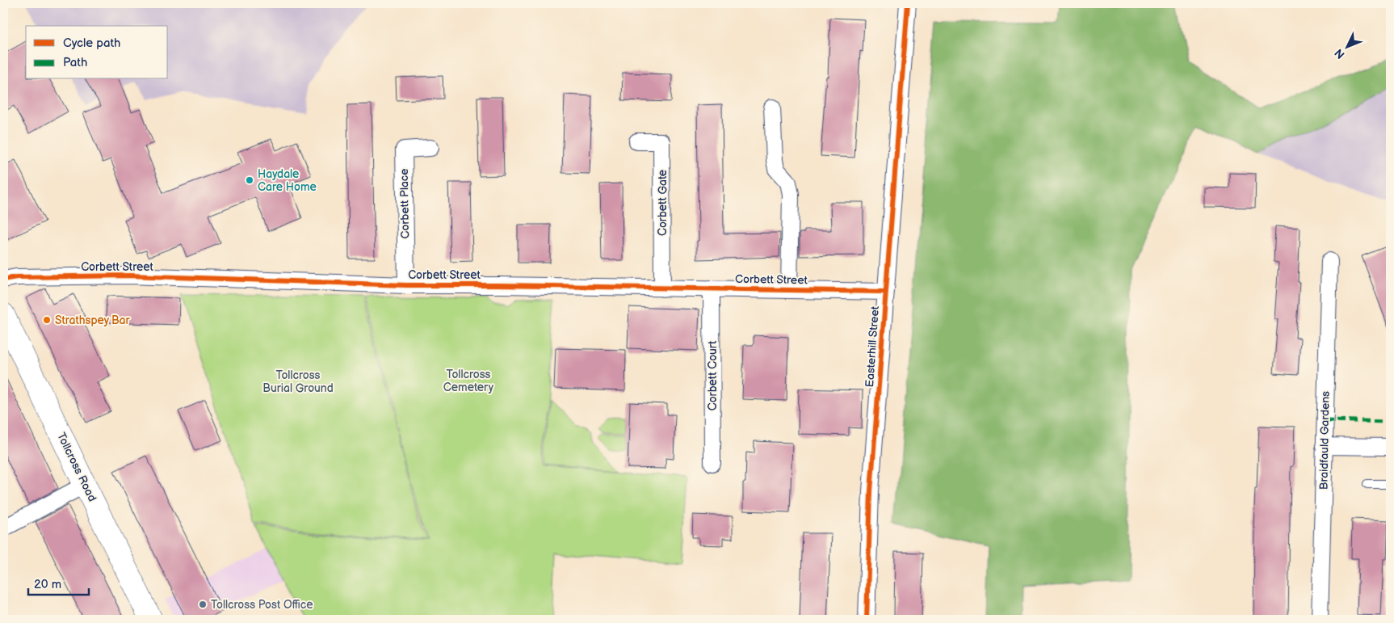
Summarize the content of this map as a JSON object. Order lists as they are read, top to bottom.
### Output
{
  "streets": {
    "street": [
      "Corbett Gate",
      "Corbett Place",
      "Corbett Street",
      "Easterhill Street",
      "Corbett Court",
      "Braidfauld Gardens",
      "Tollcross Road"
    ]
  },
  "crossings": [
    ["Corbett Gate", "Corbett Street"],
    ["Corbett Place", "Corbett Street"],
    ["Corbett Street", "Easterhill Street"],
    ["Corbett Street", "Corbett Court"]
  ],
  "parks": ["Tollcross Cemetery", "Tollcross Burial Ground"],
  "places": ["Haydale Care Home", "Strathspey Bar", "Tollcross Post Office"],
  "legend": ["Cycle path", "Path"],
  "scale_bar": "20 m",
  "north": "bottom left"
}
